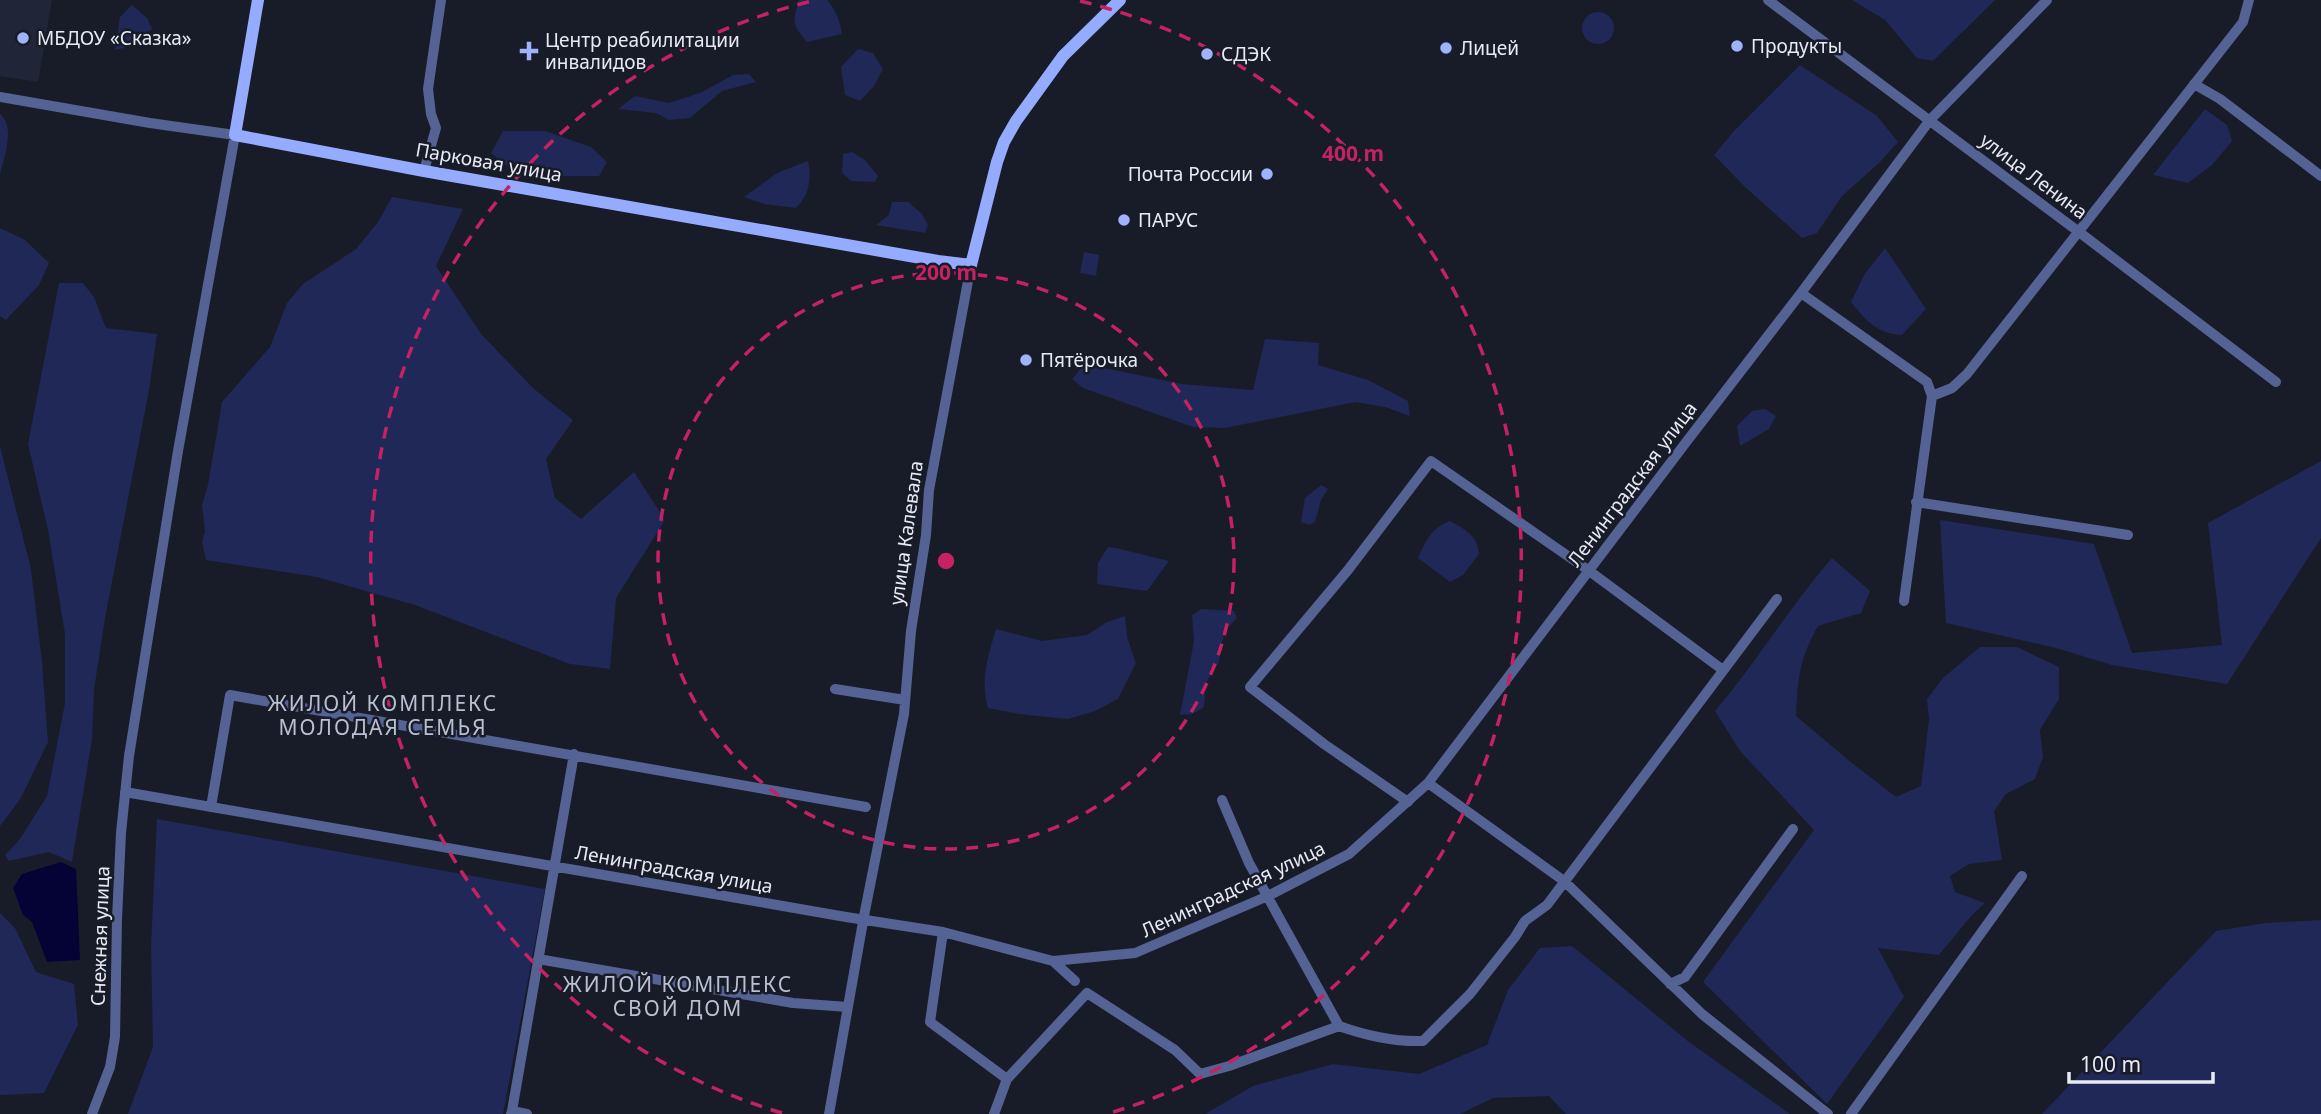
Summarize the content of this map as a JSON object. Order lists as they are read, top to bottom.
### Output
{
  "streets": {
    "main road": ["Парковая улица", "улица Калевала"],
    "street": ["улица Ленина", "Ленинградская улица", "Снежная улица"]
  },
  "crossings": [
    ["Парковая улица", "улица Калевала"],
    ["Парковая улица", "Снежная улица"],
    ["улица Ленина", "Ленинградская улица"],
    ["Ленинградская улица", "улица Калевала"],
    ["Ленинградская улица", "Снежная улица"]
  ],
  "districts": ["ЖИЛОЙ КОМПЛЕКС МОЛОДАЯ СЕМЬЯ", "ЖИЛОЙ КОМПЛЕКС СВОЙ ДОМ"],
  "places": {
    "other": [
      "МБДОУ «Сказка»",
      "Продукты",
      "Лицей",
      "СДЭК",
      "Почта России",
      "ПАРУС",
      "Пятёрочка"
    ],
    "health": ["Центр реабилитации инвалидов"]
  },
  "scale_bar": "100 m",
  "rings": ["400 m", "200 m"]
}
